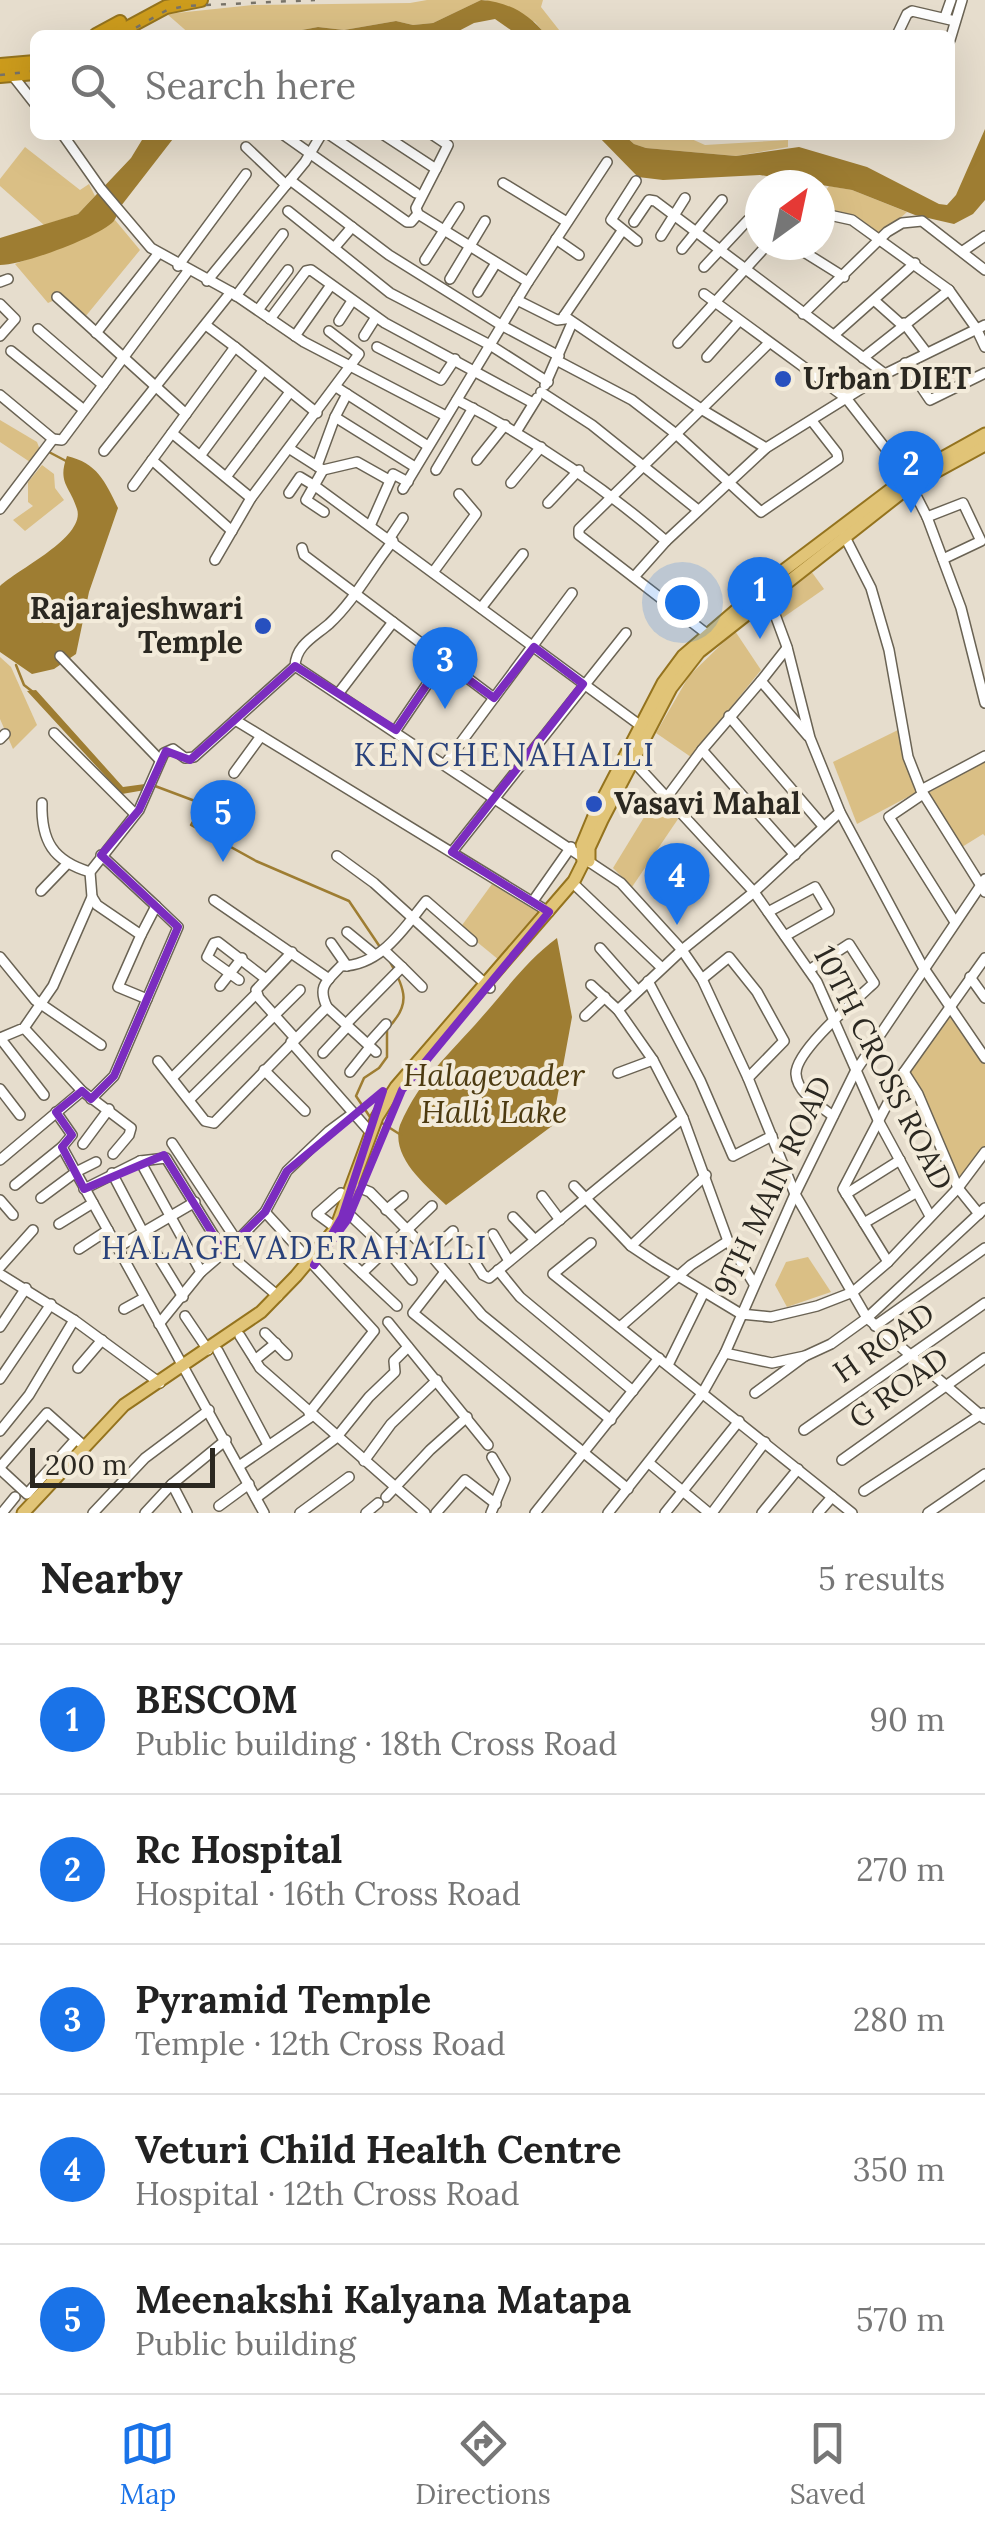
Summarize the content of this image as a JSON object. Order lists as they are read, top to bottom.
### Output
{
  "streets": {
    "street": [
      "10TH CROSS ROAD",
      "9TH MAIN ROAD",
      "H ROAD",
      "G ROAD"
    ]
  },
  "crossings": [
    ["10TH CROSS ROAD", "9TH MAIN ROAD"]
  ],
  "districts": ["KENCHENAHALLI", "HALAGEVADERAHALLI"],
  "water": ["Halagevader Halli Lake"],
  "places": ["Urban DIET", "Rajarajeshwari Temple", "Vasavi Mahal"],
  "scale_bar": "200 m",
  "north": "top right",
  "page": {
    "search": "Search here",
    "pins": [
      "2",
      "1",
      "3",
      "5",
      "4"
    ],
    "scale": "200 m",
    "heading": ["Nearby", "5 results"],
    "list": [
      {
        "mark": "1",
        "name": "BESCOM",
        "note": "Public building · 18th Cross Road",
        "value": "90 m"
      },
      {
        "mark": "2",
        "name": "Rc Hospital",
        "note": "Hospital · 16th Cross Road",
        "value": "270 m"
      },
      {
        "mark": "3",
        "name": "Pyramid Temple",
        "note": "Temple · 12th Cross Road",
        "value": "280 m"
      },
      {
        "mark": "4",
        "name": "Veturi Child Health Centre",
        "note": "Hospital · 12th Cross Road",
        "value": "350 m"
      },
      {
        "mark": "5",
        "name": "Meenakshi Kalyana Matapa",
        "note": "Public building",
        "value": "570 m"
      }
    ],
    "nav": ["Map", "Directions", "Saved"]
  }
}
